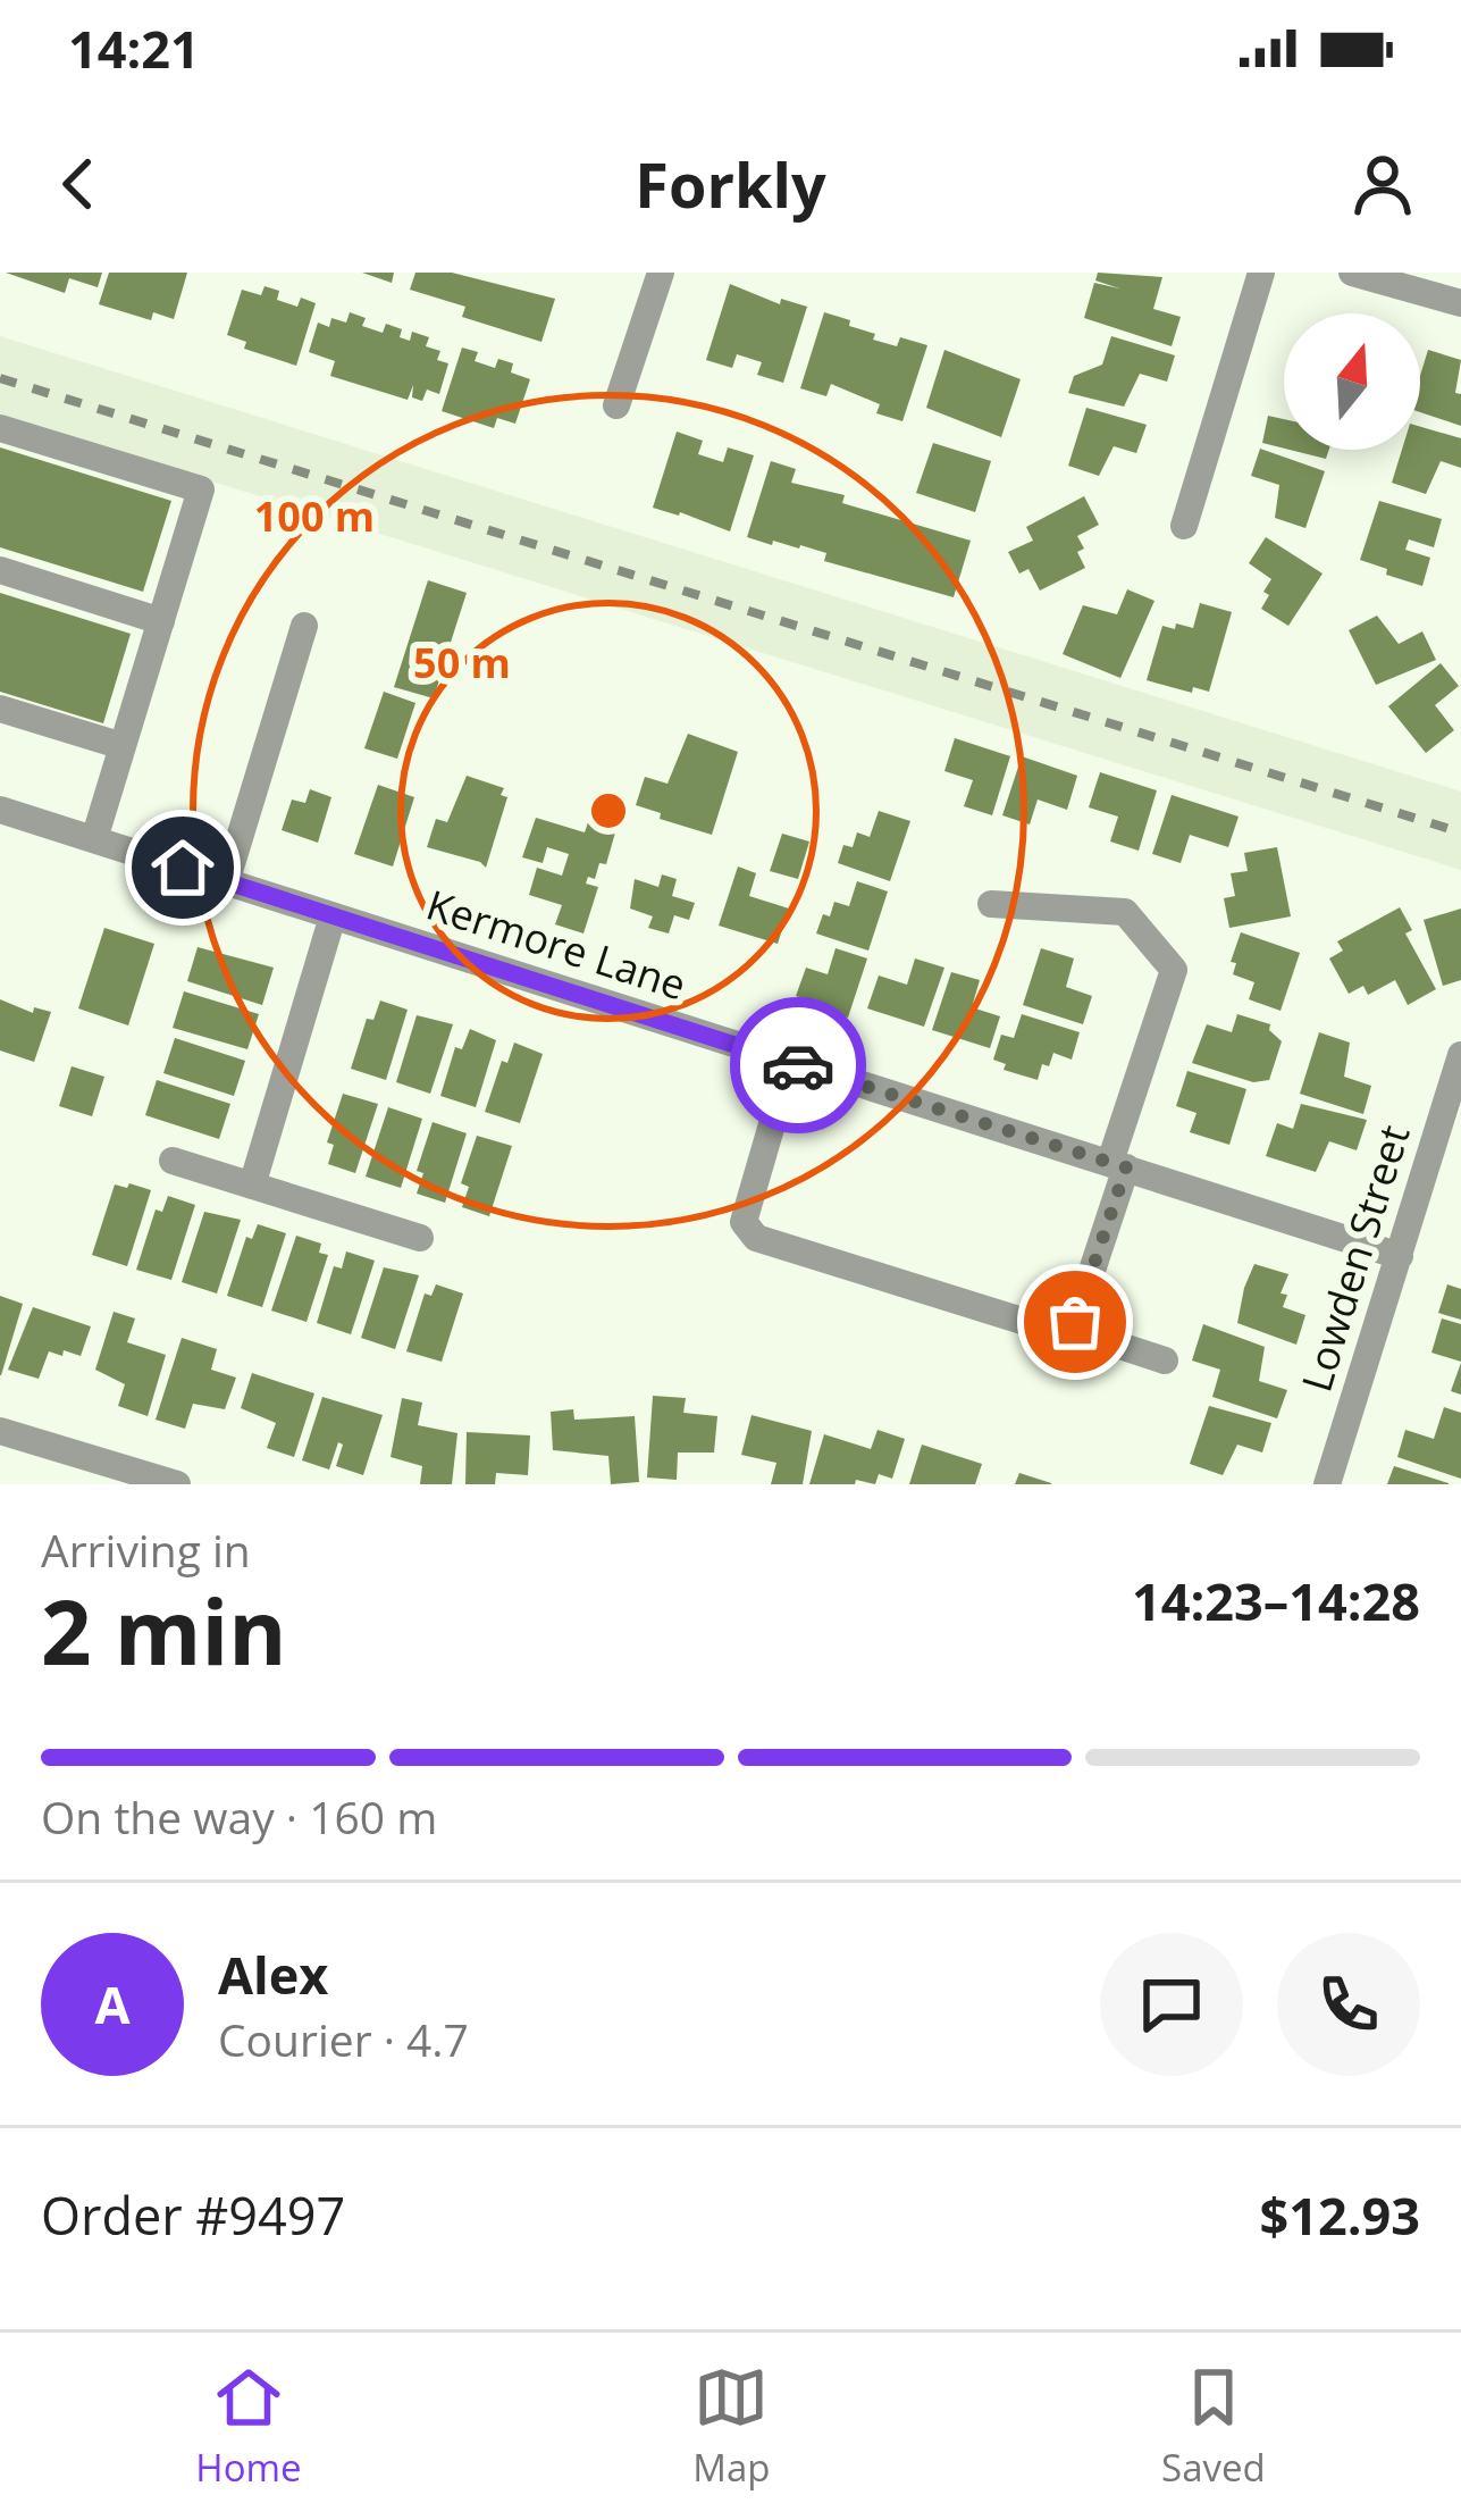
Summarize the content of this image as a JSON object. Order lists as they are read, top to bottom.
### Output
{
  "streets": {
    "street": ["Kermore Lane", "Lowden Street"]
  },
  "crossings": [
    ["Kermore Lane", "Lowden Street"]
  ],
  "north": "top",
  "page": {
    "status": "14:21",
    "header": "Forkly",
    "heading": ["2 min", "Arriving in", "14:23–14:28"],
    "panel": [
      "Alex",
      "Courier · 4.7",
      "Order #9497",
      "$12.93"
    ],
    "bar": "On the way · 160 m",
    "round": "A",
    "tabs": ["Home", "Map", "Saved"]
  },
  "rings": ["100 m", "50 m"]
}
